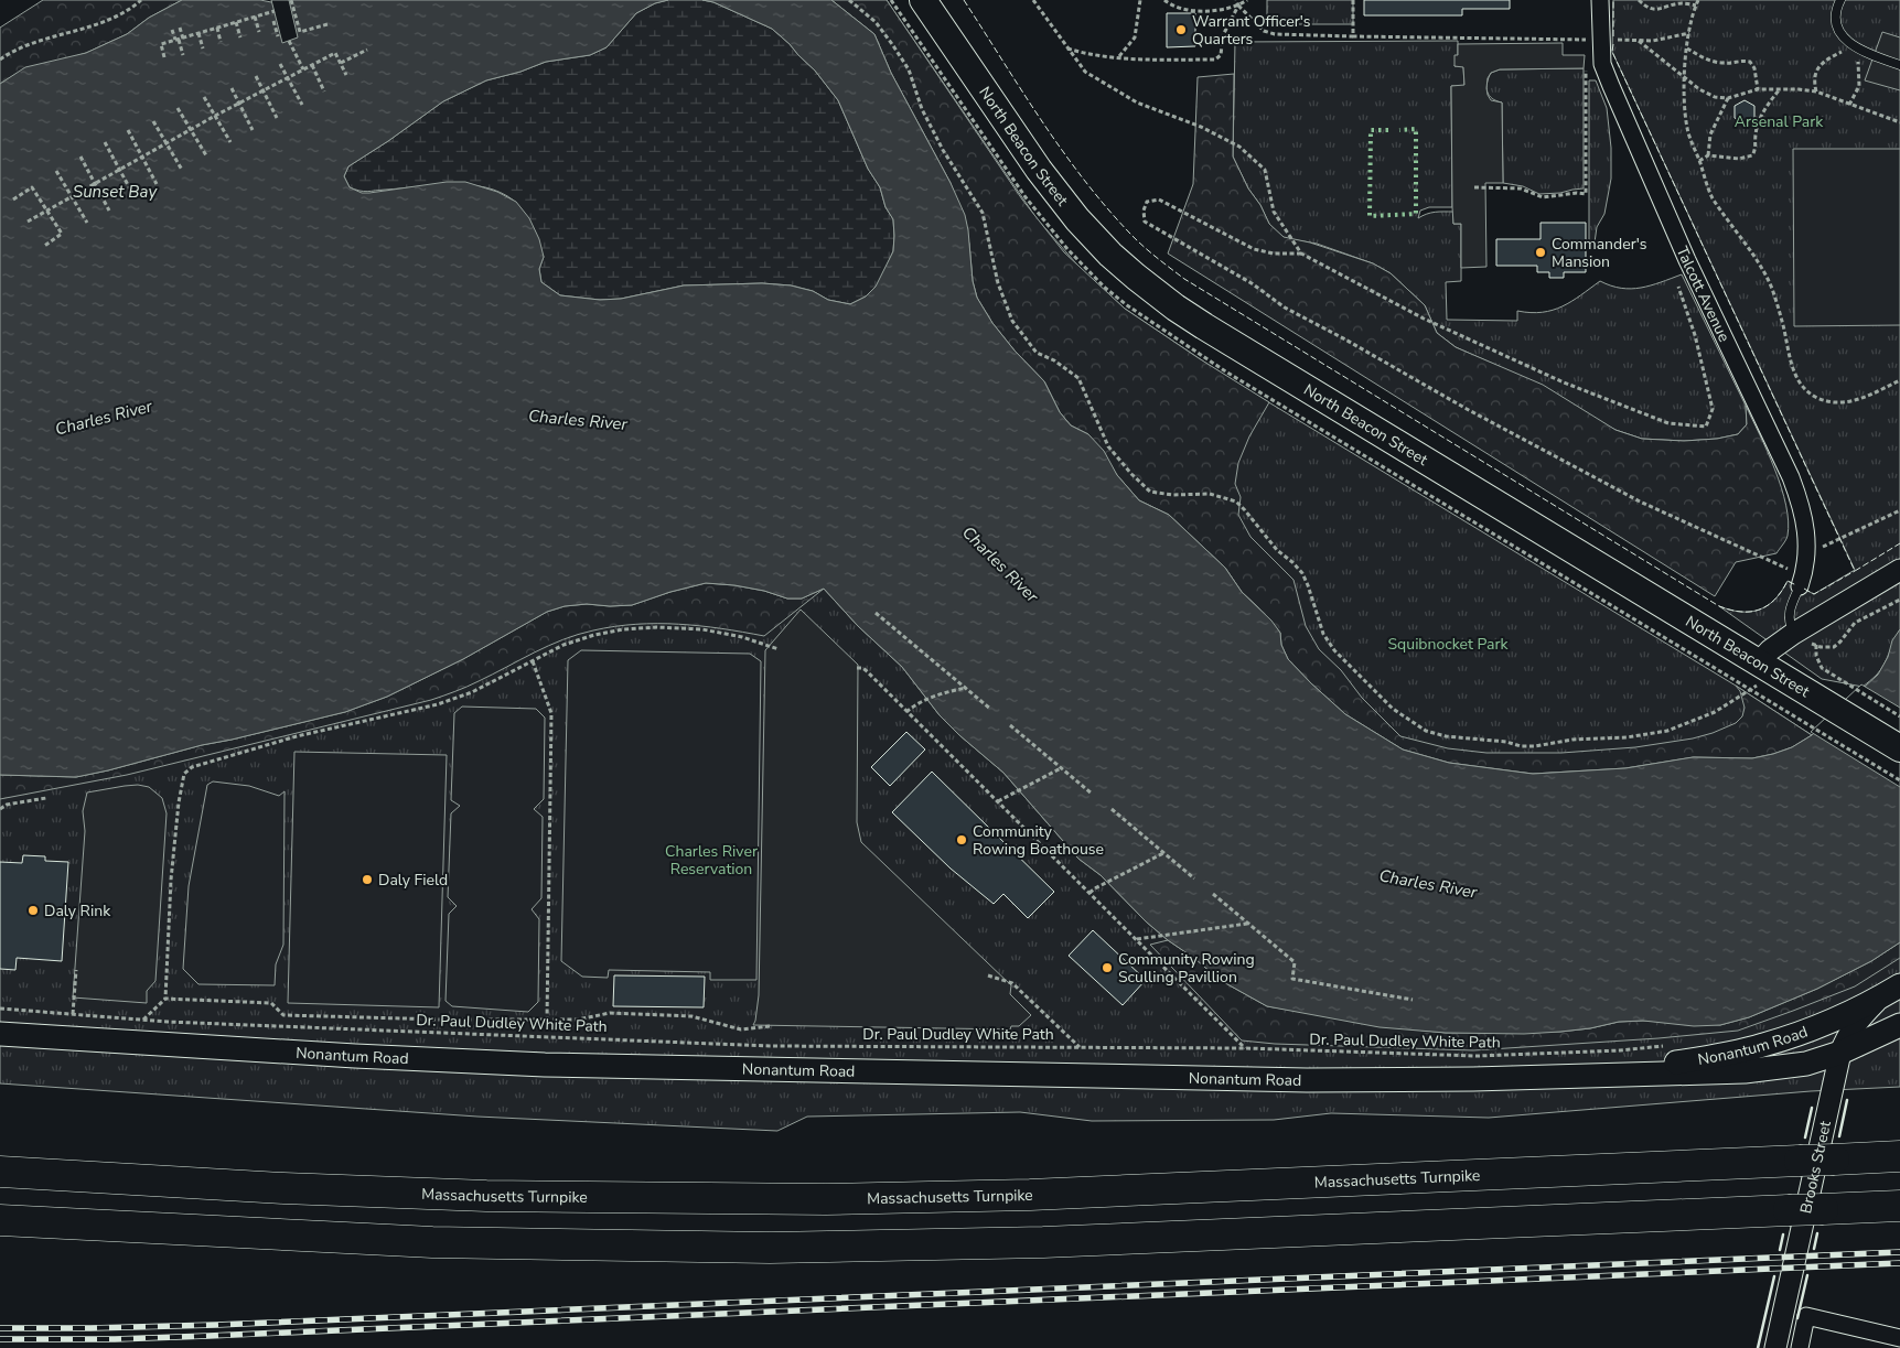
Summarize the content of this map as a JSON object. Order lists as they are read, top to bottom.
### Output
{
  "streets": {
    "highway": ["Massachusetts Turnpike"],
    "main road": ["North Beacon Street", "Nonantum Road"],
    "street": ["Talcott Avenue", "Brooks Street"],
    "path": ["Dr. Paul Dudley White Path"]
  },
  "crossings": [
    ["Nonantum Road", "Brooks Street"]
  ],
  "water": ["Sunset Bay", "Charles River"],
  "parks": ["Arsenal Park", "Squibnocket Park", "Charles River Reservation"],
  "places": [
    "Warrant Officer's Quarters",
    "Commander's Mansion",
    "Community Rowing Boathouse",
    "Daly Field",
    "Daly Rink",
    "Community Rowing Sculling Pavillion"
  ]
}
